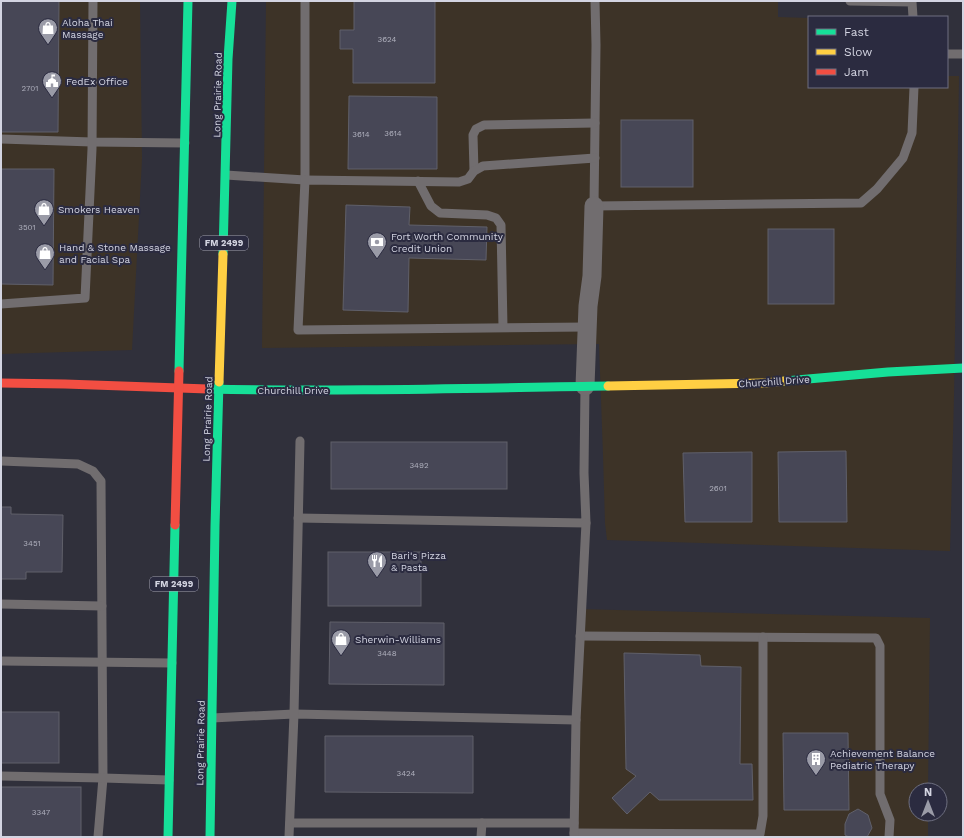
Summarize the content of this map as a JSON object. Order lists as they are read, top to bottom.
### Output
{
  "streets": {
    "main road": ["Long Prairie Road", "FM 2499", "Churchill Drive"]
  },
  "crossings": [
    ["Long Prairie Road", "Churchill Drive"],
    ["FM 2499", "Churchill Drive"]
  ],
  "places": {
    "shop": [
      "Aloha Thai Massage",
      "Smokers Heaven",
      "Hand & Stone Massage and Facial Spa",
      "Sherwin-Williams"
    ],
    "public building": ["FedEx Office"],
    "bank": ["Fort Worth Community Credit Union"],
    "restaurant": ["Bari's Pizza & Pasta"],
    "building": ["Achievement Balance Pediatric Therapy"]
  },
  "house_numbers": [
    "3624",
    "2701",
    "3614",
    "3614",
    "3501",
    "3492",
    "2601",
    "3451",
    "3448",
    "3424",
    "3347"
  ],
  "legend": ["Fast", "Slow", "Jam"],
  "north": "top"
}
